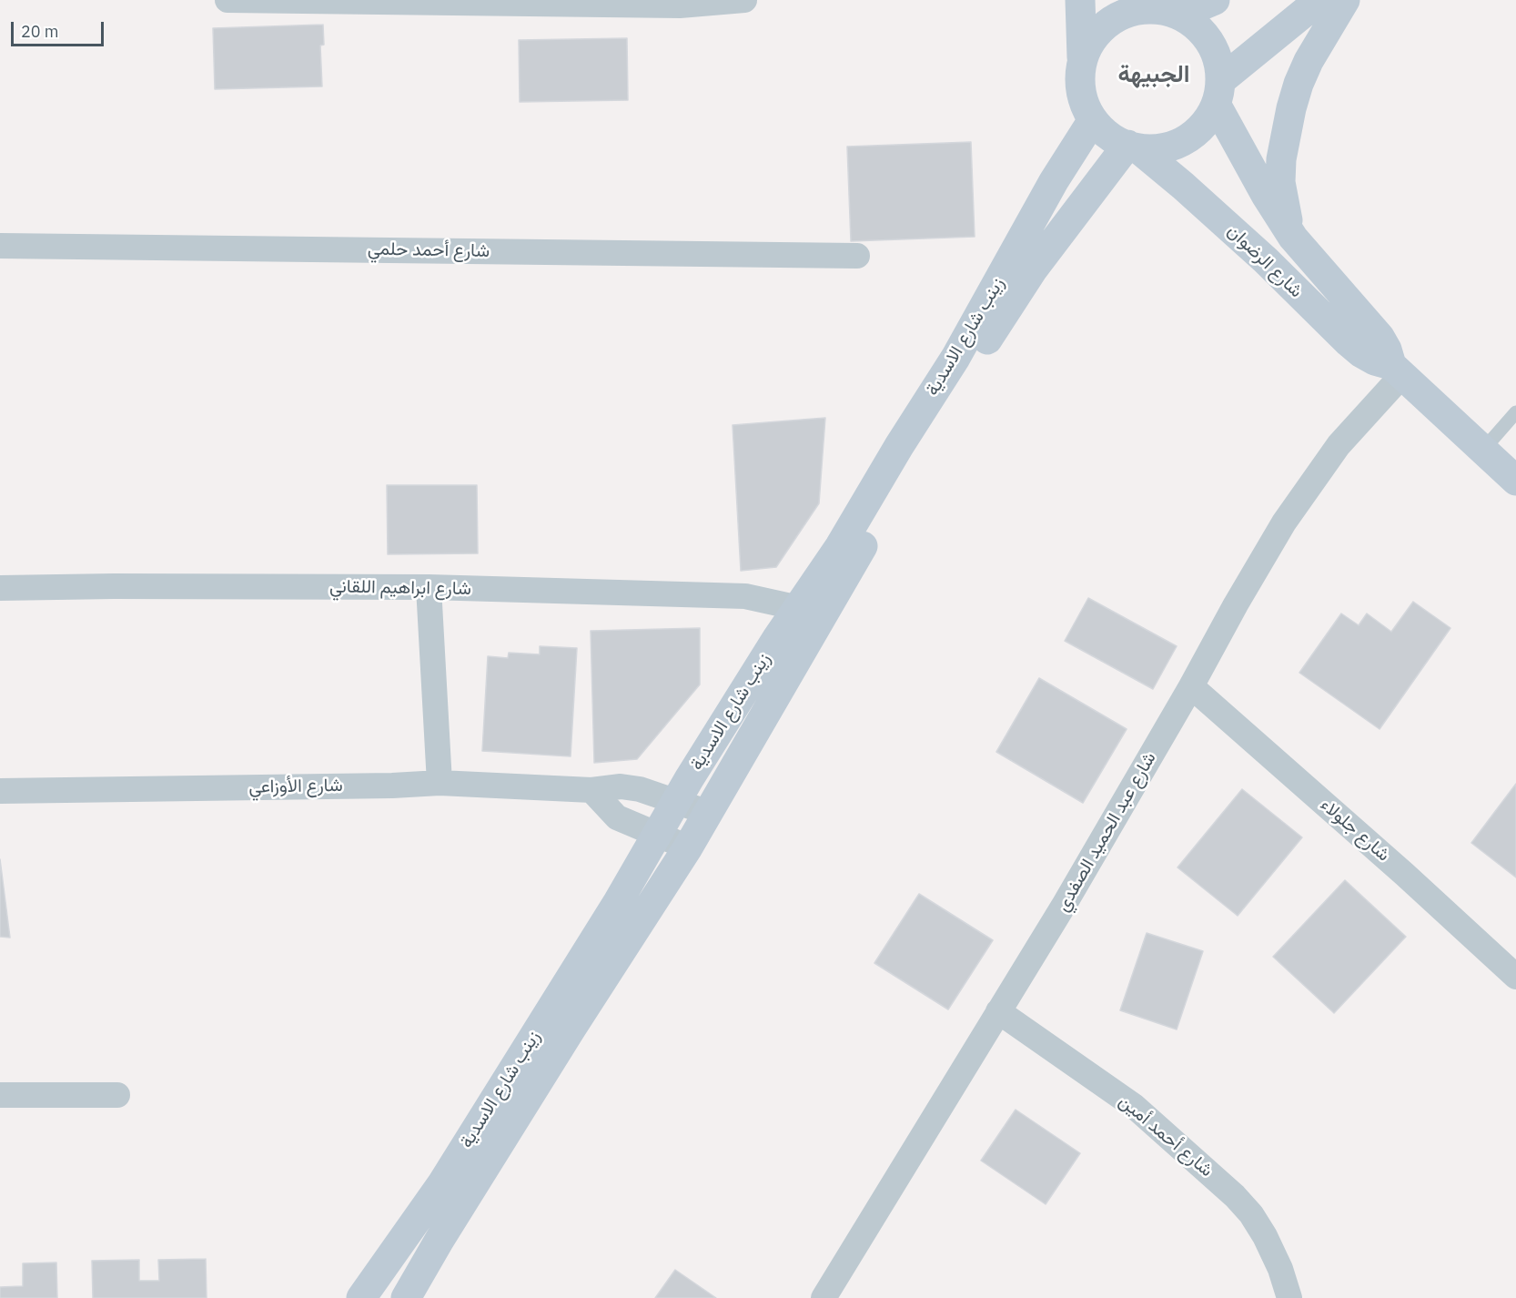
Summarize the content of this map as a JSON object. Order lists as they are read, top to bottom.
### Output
{
  "streets": {
    "street": [
      "شارع أحمد حلمي",
      "شارع الرضوان",
      "زينب شارع الاسدية",
      "شارع ابراهيم اللقاني",
      "شارع الأوزاعي",
      "شارع جلولاء",
      "شارع عبد الحميد الصفدي",
      "شارع أحمد أمين"
    ]
  },
  "crossings": [
    ["شارع الرضوان", "زينب شارع الاسدية"],
    ["شارع الرضوان", "شارع عبد الحميد الصفدي"],
    ["زينب شارع الاسدية", "شارع ابراهيم اللقاني"],
    ["زينب شارع الاسدية", "شارع الأوزاعي"],
    ["شارع جلولاء", "شارع عبد الحميد الصفدي"],
    ["شارع عبد الحميد الصفدي", "شارع أحمد أمين"]
  ],
  "districts": ["الجبيهة"],
  "scale_bar": "20 m"
}
